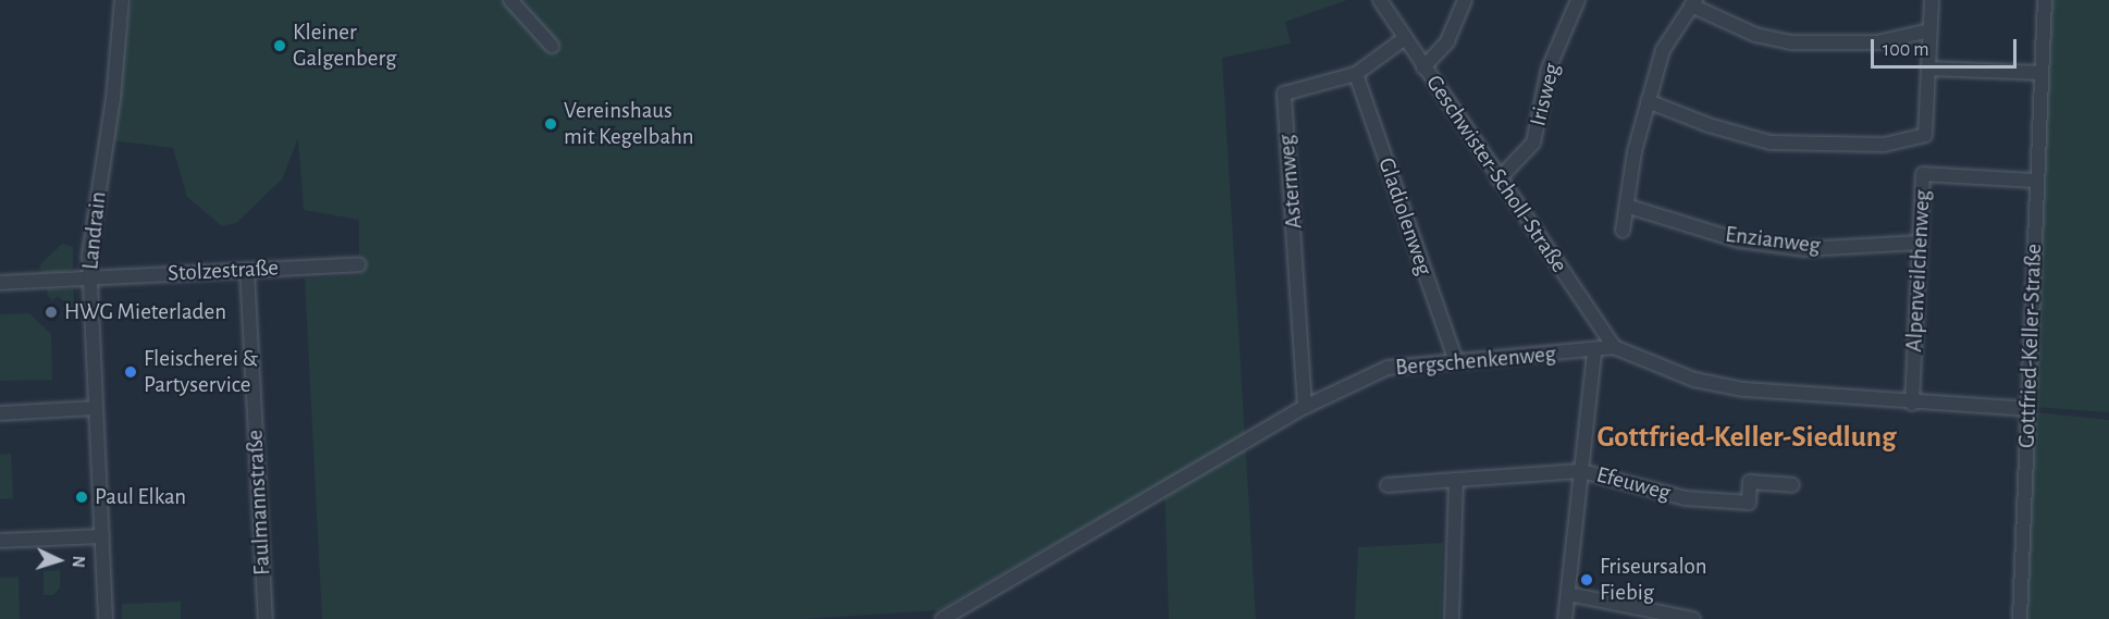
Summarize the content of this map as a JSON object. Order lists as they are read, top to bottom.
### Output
{
  "streets": {
    "street": [
      "Irisweg",
      "Geschwister-Scholl-Straße",
      "Asternweg",
      "Gladiolenweg",
      "Landrain",
      "Enzianweg",
      "Stolzestraße",
      "Alpenveilchenweg",
      "Gottfried-Keller-Straße",
      "Bergschenkenweg",
      "Efeuweg",
      "Faulmannstraße"
    ]
  },
  "crossings": [
    ["Irisweg", "Geschwister-Scholl-Straße"],
    ["Geschwister-Scholl-Straße", "Asternweg"],
    ["Geschwister-Scholl-Straße", "Bergschenkenweg"],
    ["Asternweg", "Gladiolenweg"],
    ["Asternweg", "Bergschenkenweg"],
    ["Gladiolenweg", "Bergschenkenweg"],
    ["Landrain", "Stolzestraße"],
    ["Enzianweg", "Alpenveilchenweg"],
    ["Stolzestraße", "Faulmannstraße"],
    ["Alpenveilchenweg", "Gottfried-Keller-Straße"]
  ],
  "districts": ["Gottfried-Keller-Siedlung"],
  "places": [
    "Kleiner Galgenberg",
    "Vereinshaus mit Kegelbahn",
    "HWG Mieterladen",
    "Fleischerei & Partyservice",
    "Paul Elkan",
    "Friseursalon Fiebig"
  ],
  "scale_bar": "100 m",
  "north": "right"
}
